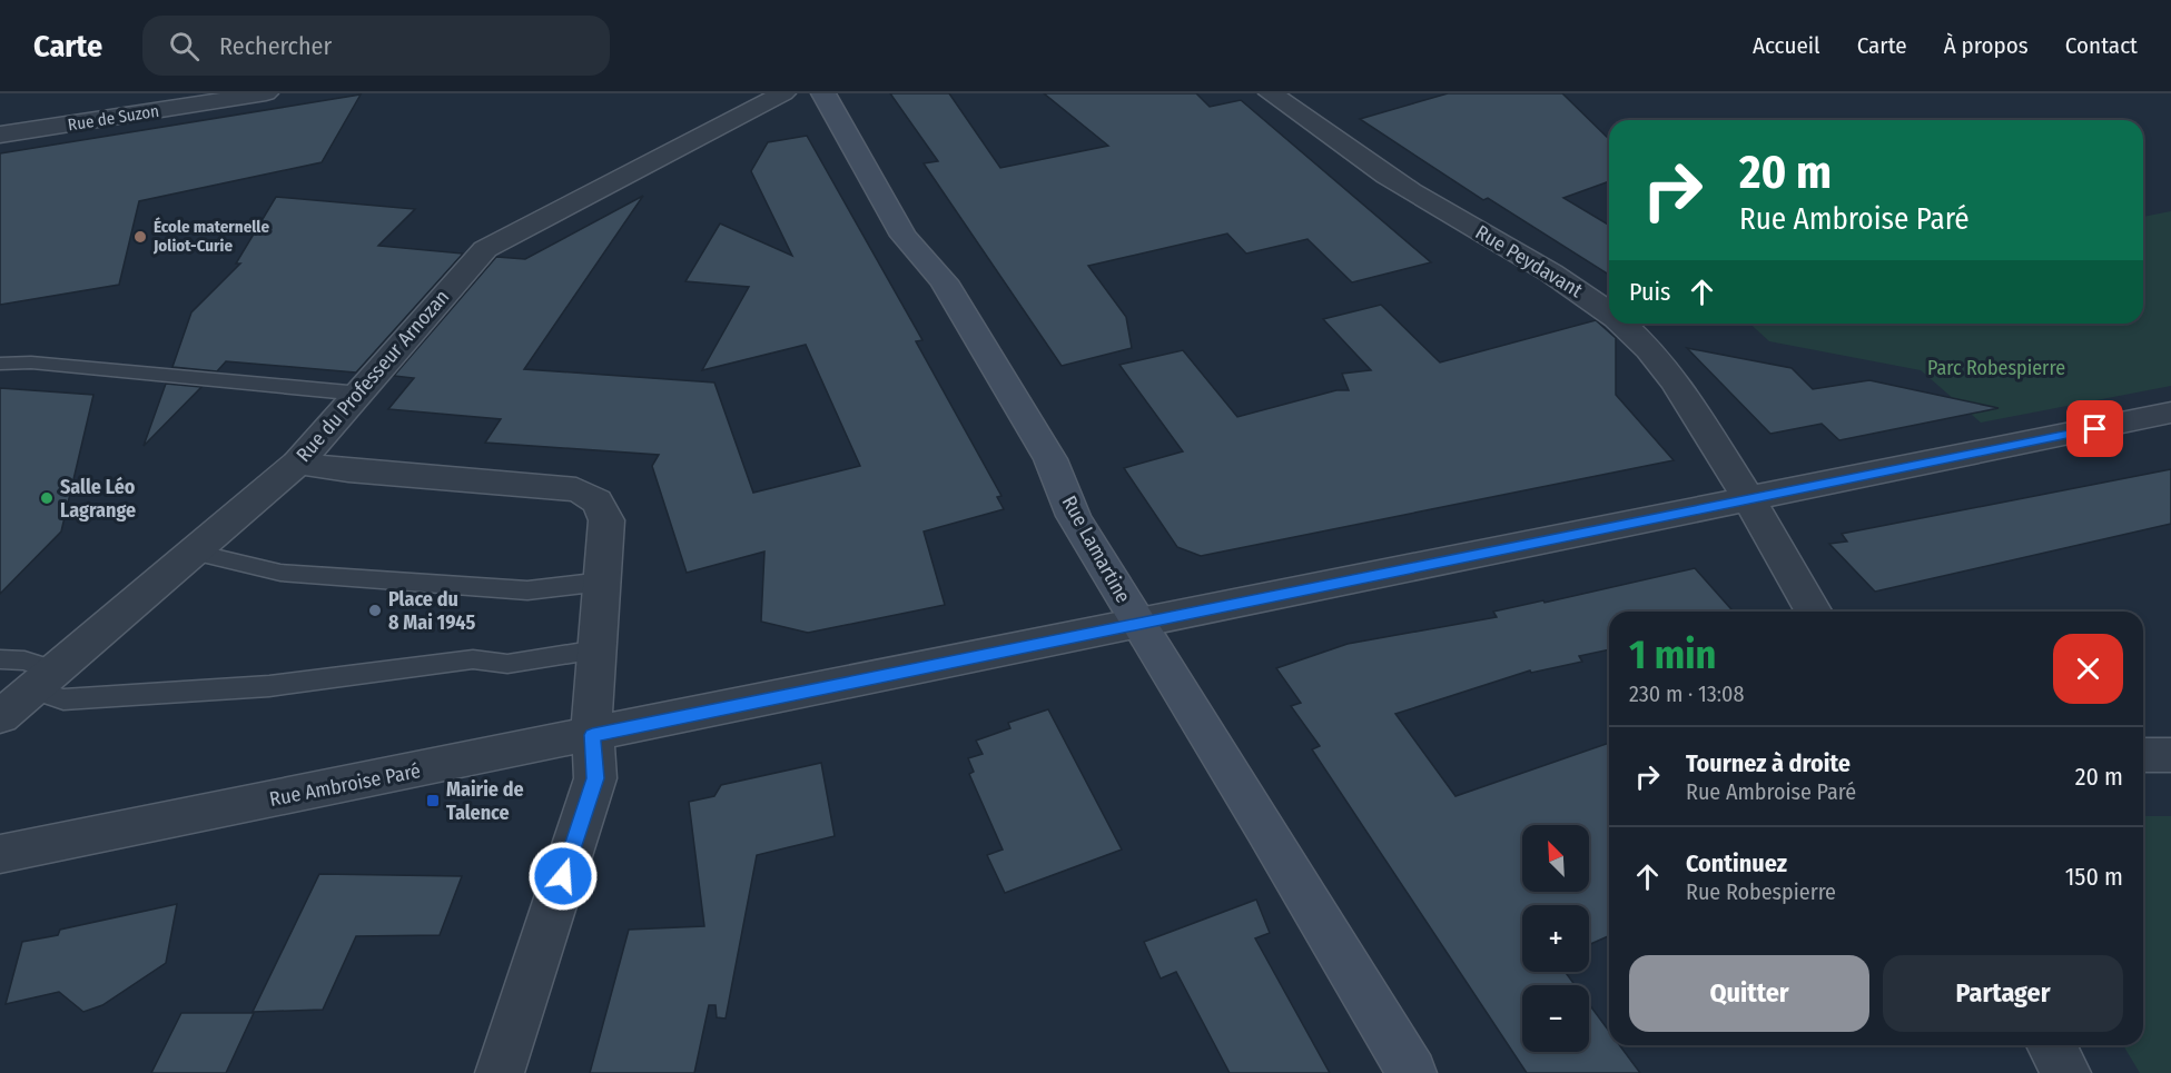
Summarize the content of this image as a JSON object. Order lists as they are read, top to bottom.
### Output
{
  "streets": {
    "street": [
      "Rue de Suzon",
      "Rue Peydavant",
      "Rue du Professeur Arnozan",
      "Rue Lamartine",
      "Rue Ambroise Paré"
    ]
  },
  "crossings": [
    ["Rue Peydavant", "Rue Ambroise Paré"],
    ["Rue Lamartine", "Rue Ambroise Paré"]
  ],
  "parks": ["Parc Robespierre"],
  "places": {
    "other": ["École maternelle Joliot-Curie", "Salle Léo Lagrange", "Place du 8 Mai 1945"],
    "transit": ["Mairie de Talence"]
  },
  "north": "top left",
  "page": {
    "header": "Carte",
    "search": "Rechercher",
    "nav": [
      "Accueil",
      "Carte",
      "À propos",
      "Contact"
    ],
    "turn": ["20 m", "Rue Ambroise Paré"],
    "then": "Puis",
    "heading": ["1 min", "230 m · 13:08"],
    "list": [
      {
        "name": "Tournez à droite",
        "note": "Rue Ambroise Paré",
        "value": "20 m"
      },
      {
        "name": "Continuez",
        "note": "Rue Robespierre",
        "value": "150 m"
      }
    ],
    "map_buttons": ["+", "−"],
    "buttons": ["Quitter", "Partager"]
  }
}
